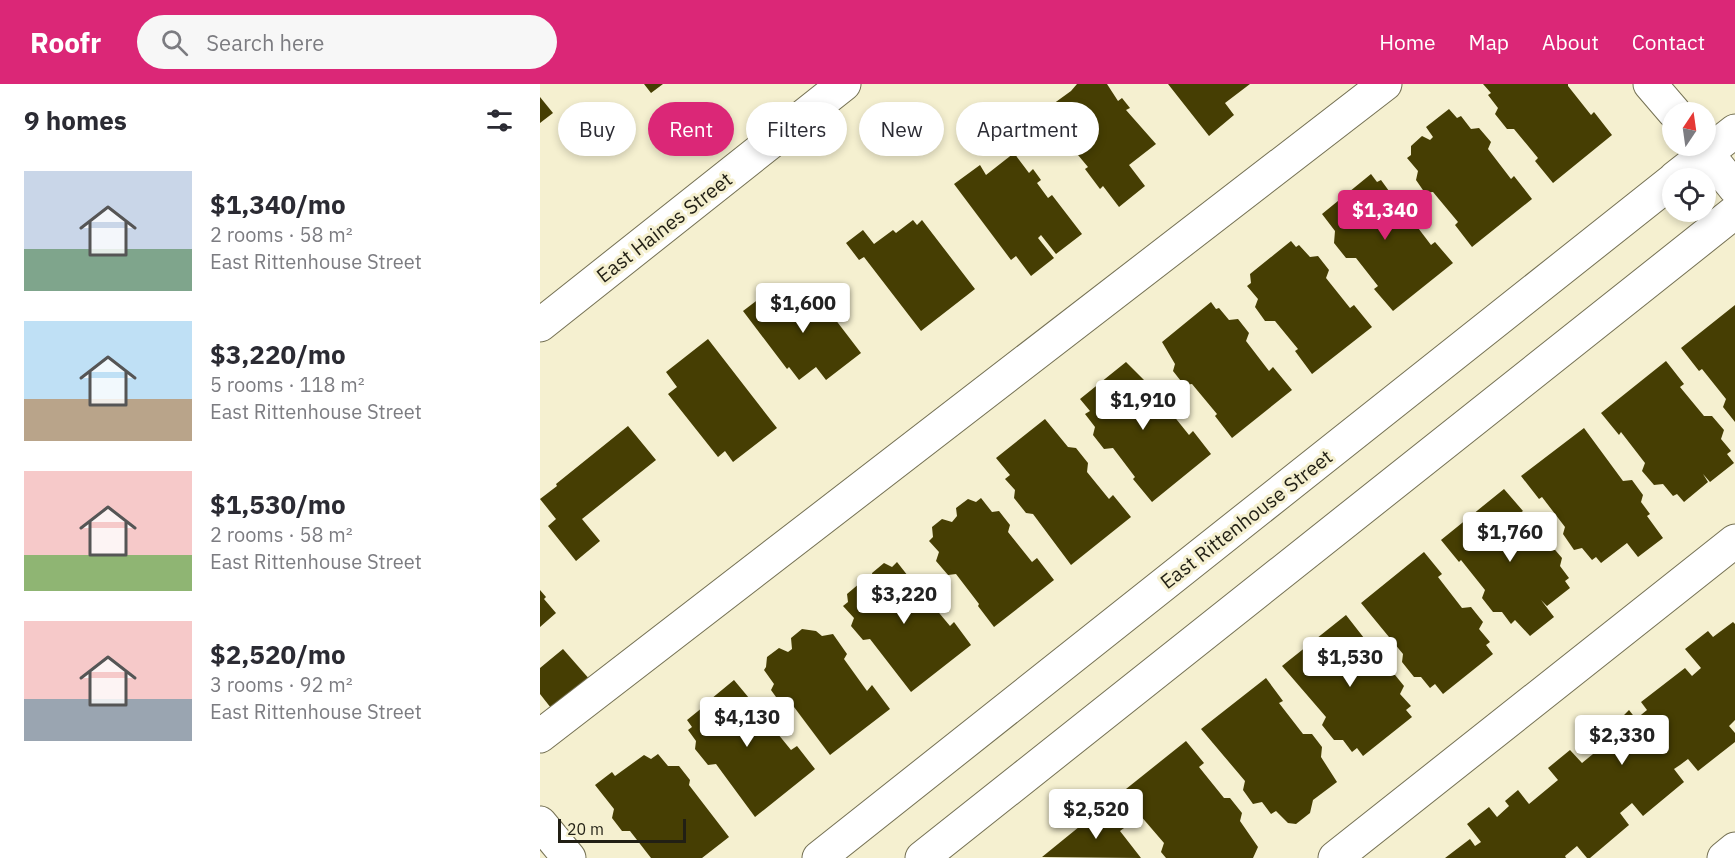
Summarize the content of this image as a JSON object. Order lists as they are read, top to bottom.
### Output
{
  "streets": {
    "street": ["East Haines Street", "East Rittenhouse Street"]
  },
  "scale_bar": "20 m",
  "north": "top",
  "page": {
    "header": "Roofr",
    "search": "Search here",
    "nav": [
      "Home",
      "Map",
      "About",
      "Contact"
    ],
    "heading": "9 homes",
    "chip": [
      "Buy",
      "Rent",
      "Filters",
      "New",
      "Apartment"
    ],
    "list": [
      {
        "name": "$1,340/mo",
        "note": "2 rooms · 58 m² · East Rittenhouse Street"
      },
      {
        "name": "$3,220/mo",
        "note": "5 rooms · 118 m² · East Rittenhouse Street"
      },
      {
        "name": "$1,530/mo",
        "note": "2 rooms · 58 m² · East Rittenhouse Street"
      },
      {
        "name": "$2,520/mo",
        "note": "3 rooms · 92 m² · East Rittenhouse Street"
      }
    ],
    "price": [
      "$1,340",
      "$1,600",
      "$1,910",
      "$1,760",
      "$3,220",
      "$1,530",
      "$4,130",
      "$2,330",
      "$2,520"
    ],
    "scale": "20 m"
  }
}
